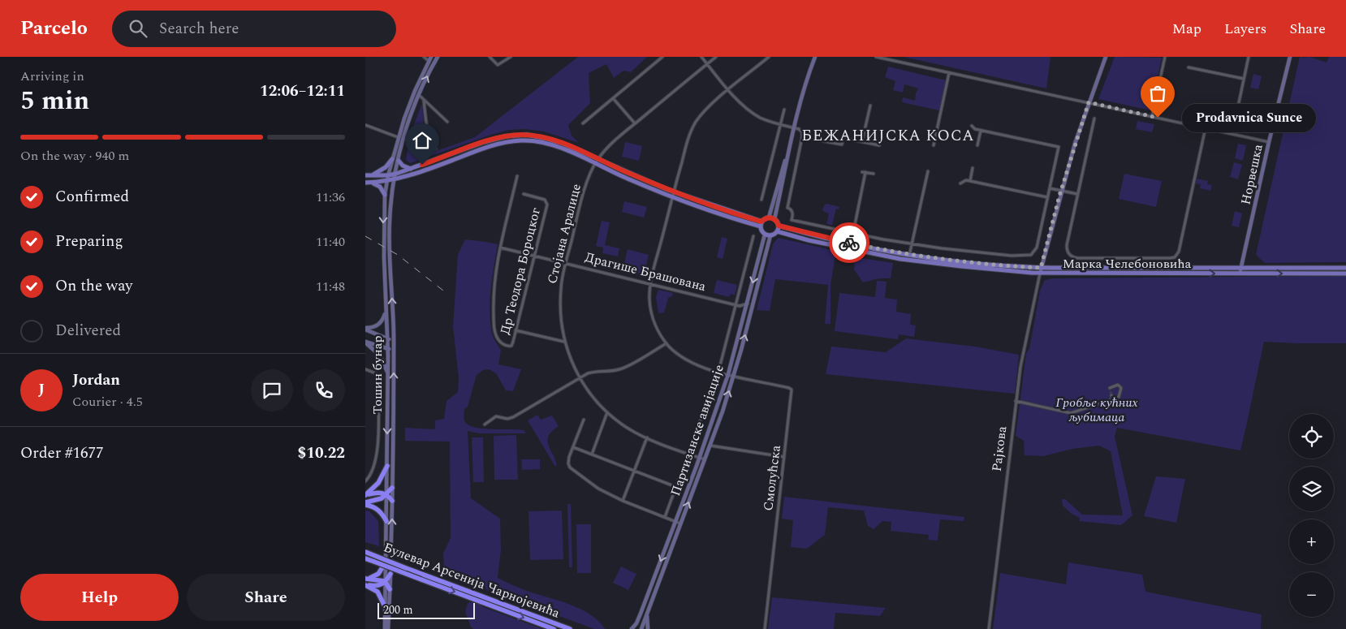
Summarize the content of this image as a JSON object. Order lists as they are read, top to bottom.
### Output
{
  "streets": {
    "highway": ["Булевар Арсенија Чарнојевића"],
    "main road": [
      "Норвешка",
      "Марка Челебоновића",
      "Тошин бунар",
      "Партизанске авијације"
    ],
    "street": [
      "Стојана Аралице",
      "Др Теодора Бороцког",
      "Драгише Брашована",
      "Рајкова",
      "Смолућска"
    ]
  },
  "crossings": [
    ["Норвешка", "Марка Челебоновића"],
    ["Стојана Аралице", "Драгише Брашована"],
    ["Стојана Аралице", "Партизанске авијације"],
    ["Марка Челебоновића", "Партизанске авијације"],
    ["Марка Челебоновића", "Рајкова"],
    ["Др Теодора Бороцког", "Драгише Брашована"],
    ["Партизанске авијације", "Смолућска"]
  ],
  "districts": ["БЕЖАНИЈСКА КОСА"],
  "parks": ["Гробље кућних љубимаца"],
  "places": ["Prodavnica Sunce"],
  "scale_bar": "200 m",
  "page": {
    "header": "Parcelo",
    "search": "Search here",
    "nav": ["Map", "Layers", "Share"],
    "heading": ["5 min", "Arriving in", "12:06–12:11"],
    "panel": [
      "Jordan",
      "Courier · 4.5",
      "Order #1677",
      "$10.22"
    ],
    "bubble": "Prodavnica Sunce",
    "bar": "On the way · 940 m",
    "list": [
      ["Confirmed", "11:36"],
      ["Preparing", "11:40"],
      ["On the way", "11:48"],
      "Delivered"
    ],
    "round": "J",
    "map_buttons": ["+", "−"],
    "buttons": ["Help", "Share"],
    "scale": "200 m"
  }
}
